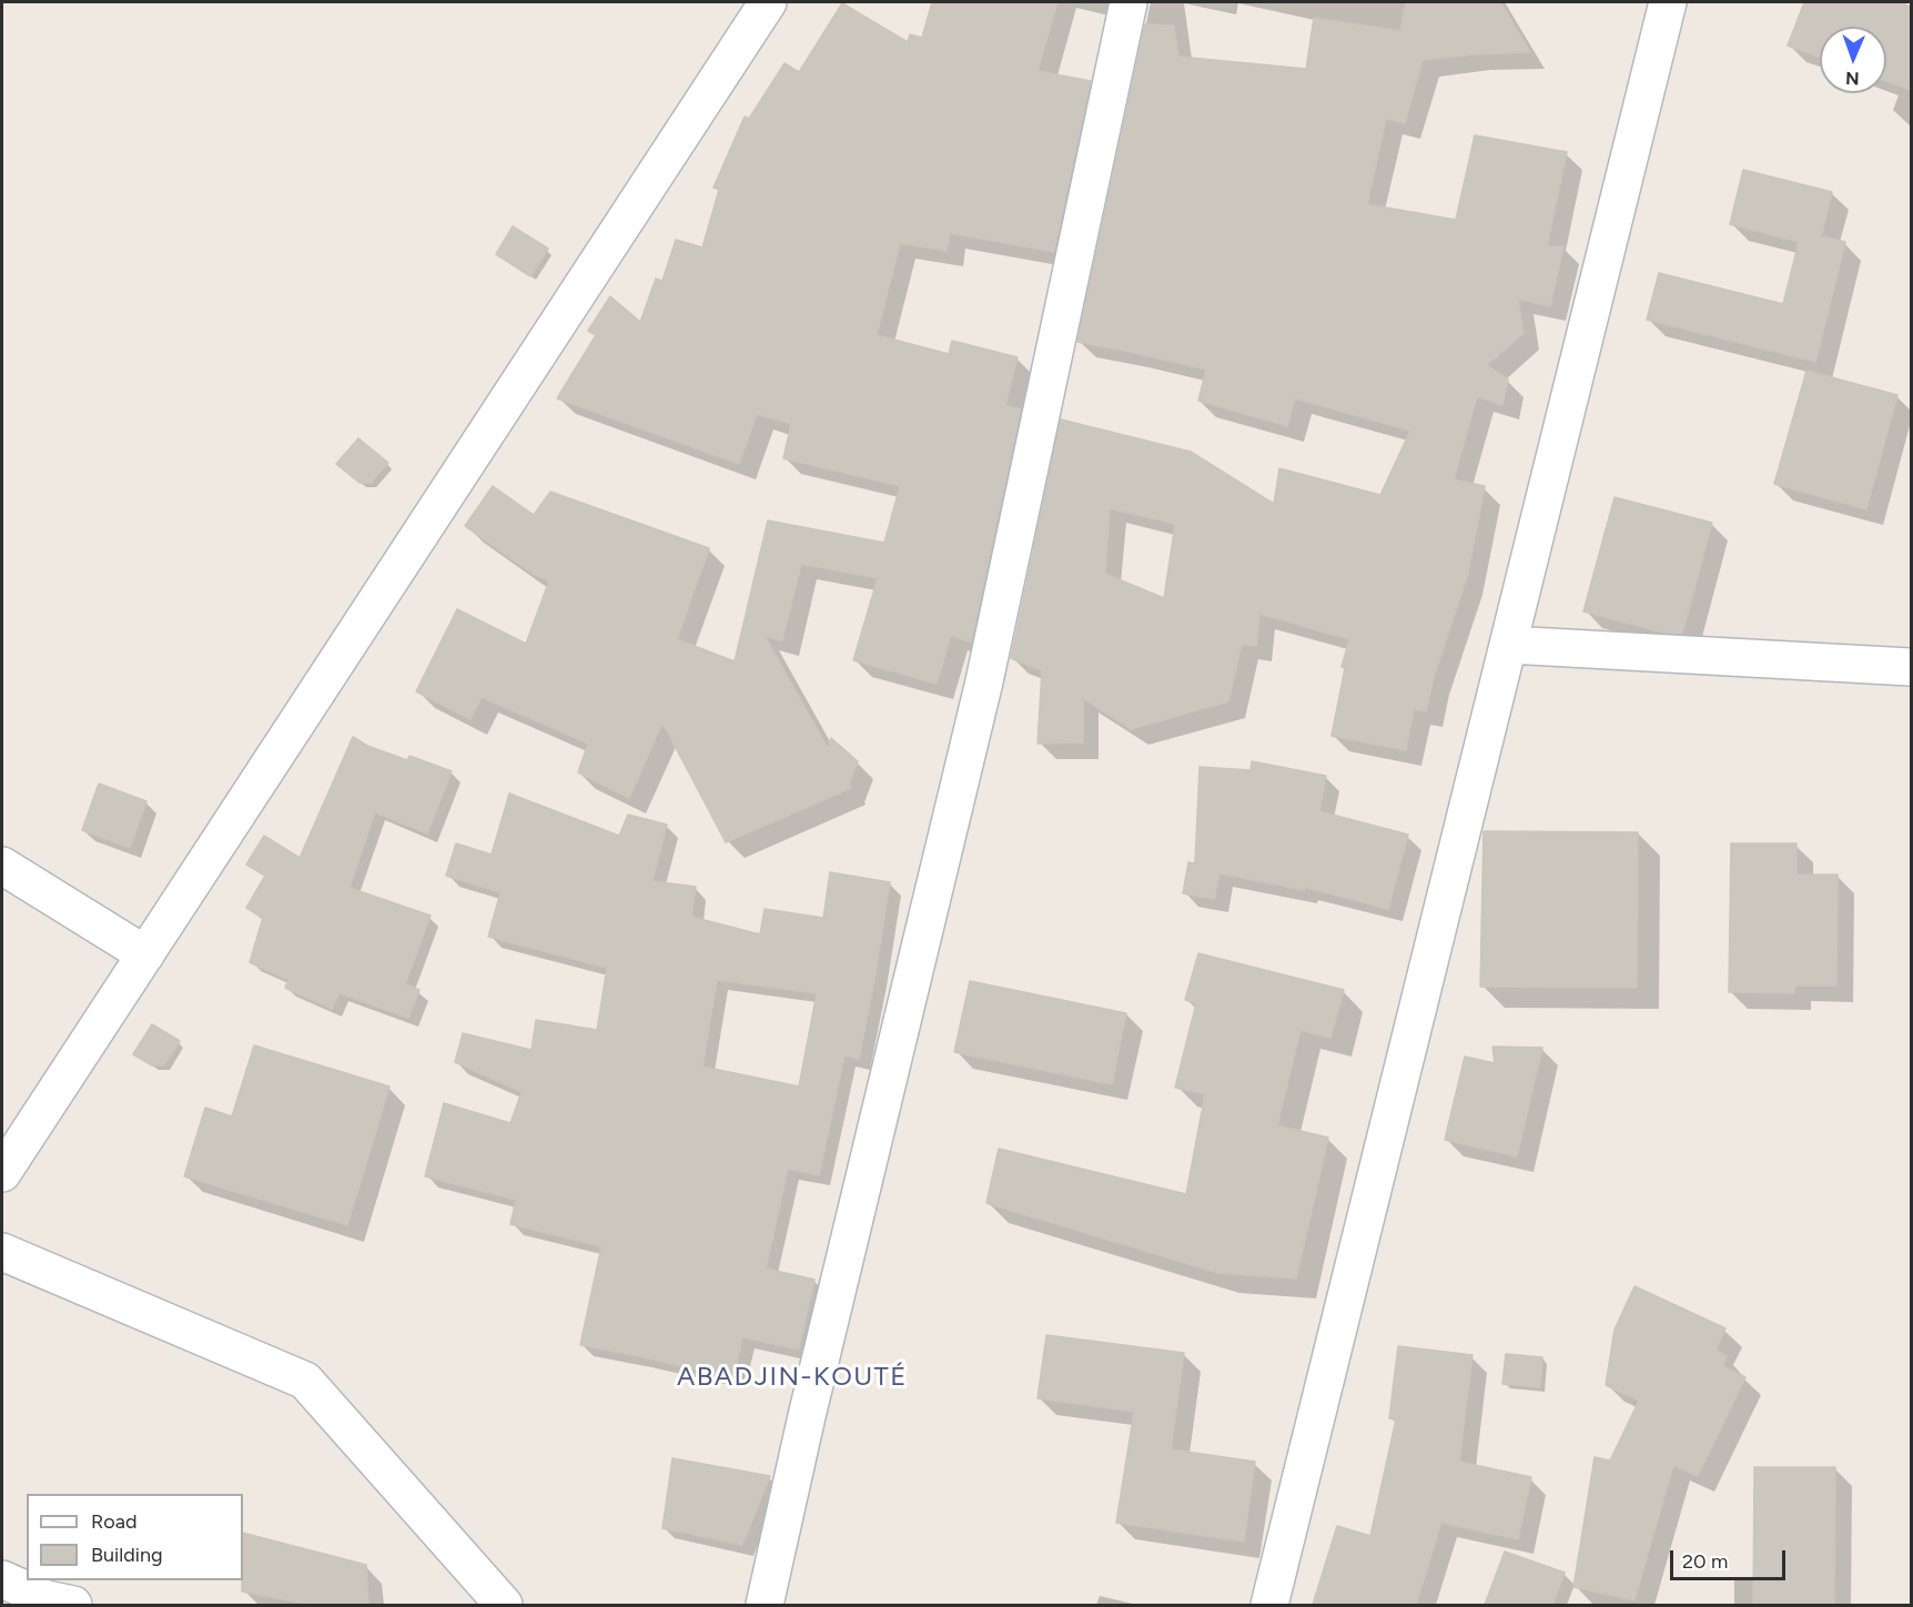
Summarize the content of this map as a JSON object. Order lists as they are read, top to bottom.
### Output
{
  "districts": ["ABADJIN-KOUTÉ"],
  "legend": ["Road", "Building"],
  "scale_bar": "20 m",
  "north": "bottom"
}
